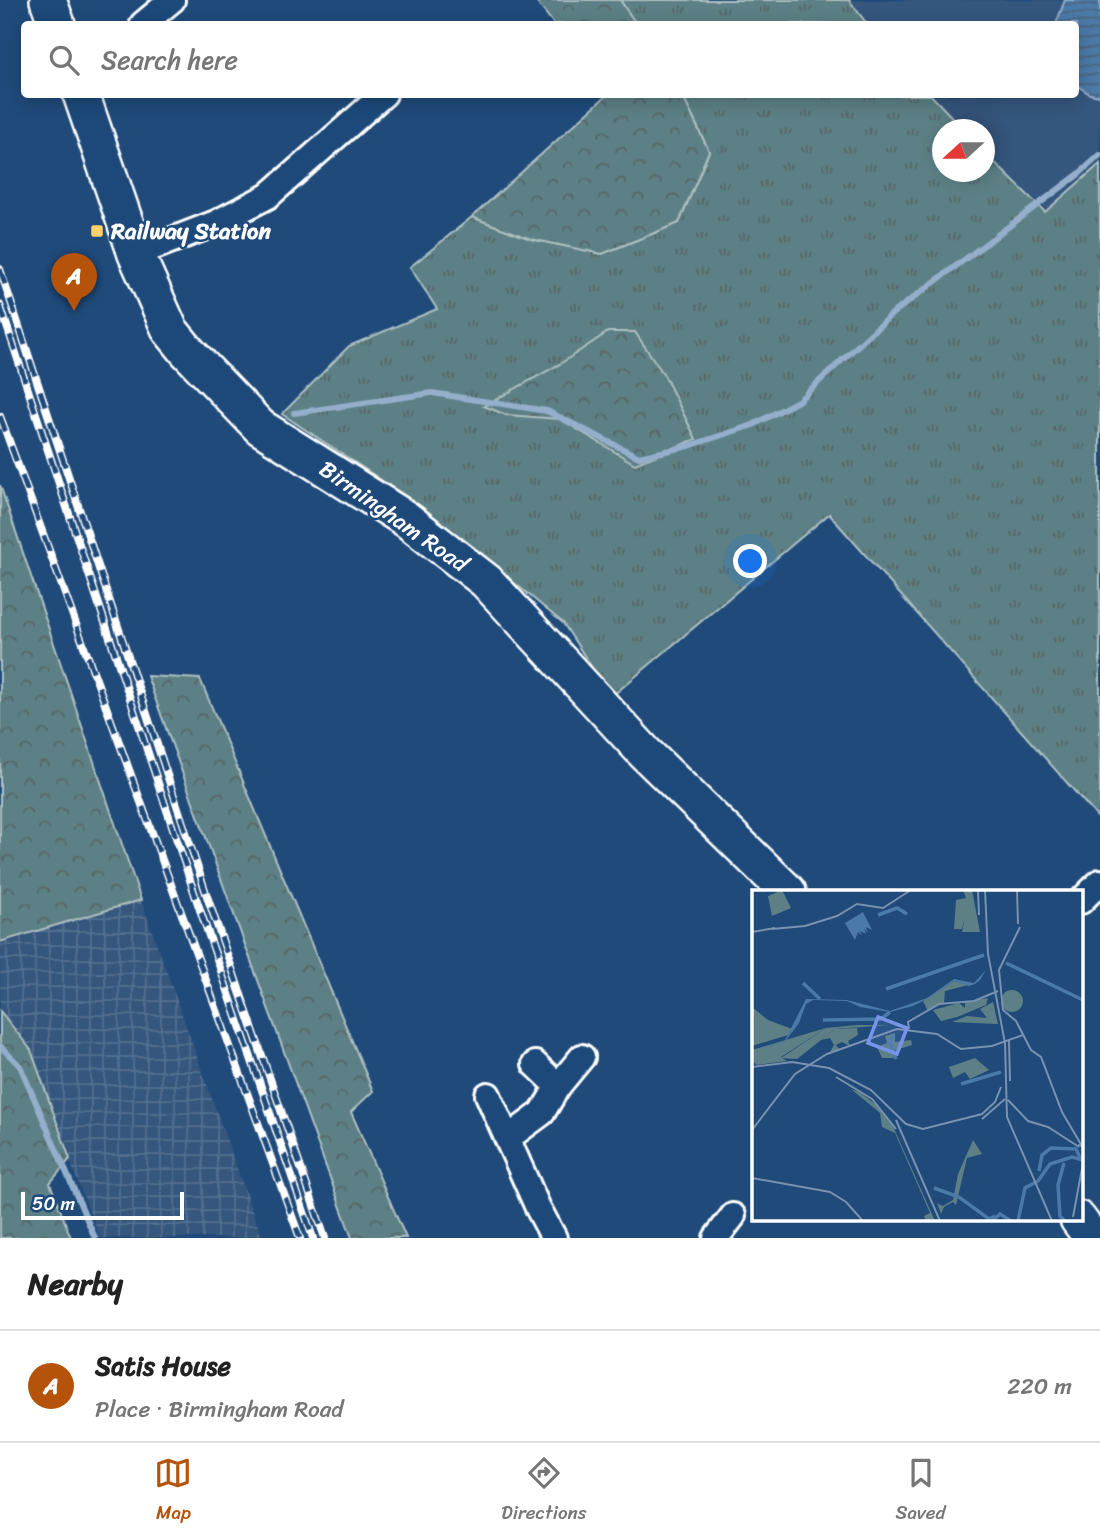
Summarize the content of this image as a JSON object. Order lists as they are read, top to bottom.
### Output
{
  "streets": {
    "main road": ["Birmingham Road"]
  },
  "places": {
    "transit": ["Railway Station"]
  },
  "scale_bar": "50 m",
  "north": "left",
  "page": {
    "search": "Search here",
    "pins": "A",
    "scale": "50 m",
    "heading": "Nearby",
    "list": [
      {
        "mark": "A",
        "name": "Satis House",
        "note": "Place · Birmingham Road",
        "value": "220 m"
      }
    ],
    "nav": ["Map", "Directions", "Saved"]
  }
}
